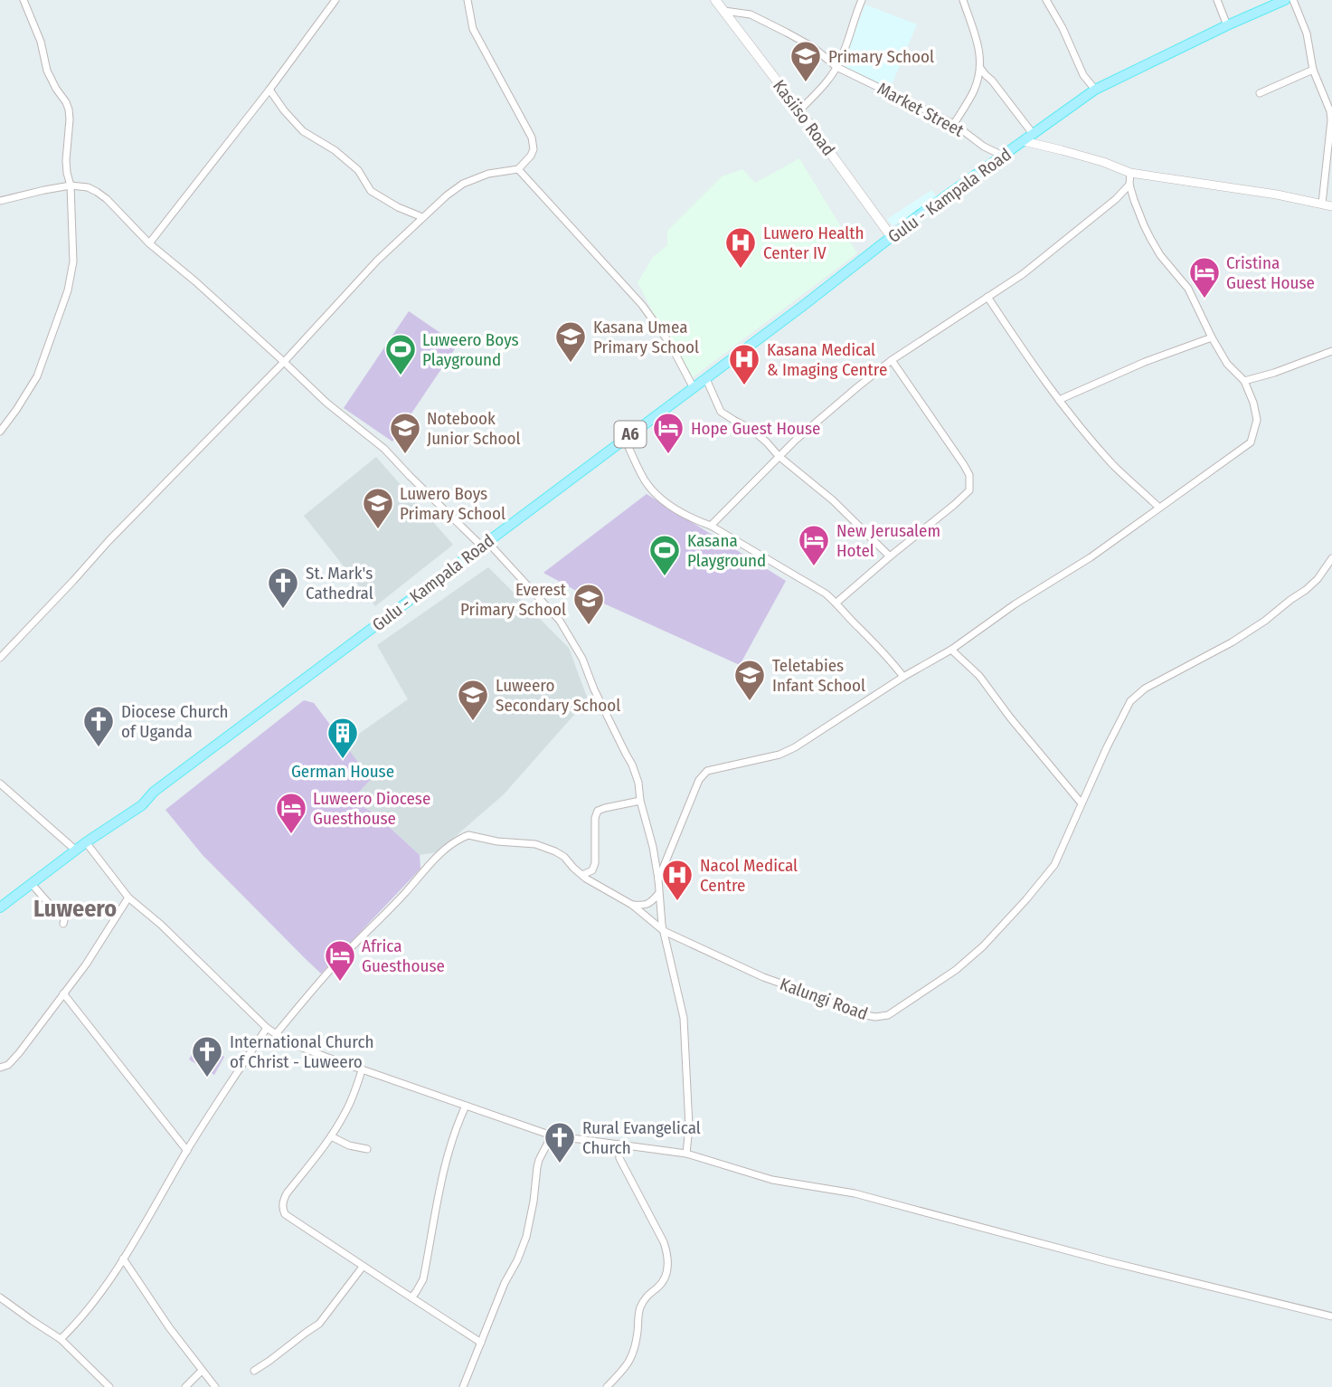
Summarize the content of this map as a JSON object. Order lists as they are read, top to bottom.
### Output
{
  "streets": {
    "main road": ["Kasiiso Road", "Gulu - Kampala Road", "A6"],
    "street": ["Market Street", "Kalungi Road"]
  },
  "crossings": [
    ["Market Street", "Kasiiso Road"],
    ["Market Street", "Gulu - Kampala Road"],
    ["Kasiiso Road", "Gulu - Kampala Road"]
  ],
  "districts": ["Luweero"],
  "places": {
    "school or university": [
      "Primary School",
      "Kasana Umea Primary School",
      "Notebook Junior School",
      "Luwero Boys Primary School",
      "Everest Primary School",
      "Teletabies Infant School",
      "Luweero Secondary School"
    ],
    "hospital": ["Luwero Health Center IV", "Kasana Medical & Imaging Centre", "Nacol Medical Centre"],
    "hotel": [
      "Cristina Guest House",
      "Hope Guest House",
      "New Jerusalem Hotel",
      "Luweero Diocese Guesthouse",
      "Africa Guesthouse"
    ],
    "sports": ["Luweero Boys Playground", "Kasana Playground"],
    "church": [
      "St. Mark's Cathedral",
      "Diocese Church of Uganda",
      "International Church of Christ - Luweero",
      "Rural Evangelical Church"
    ],
    "building": ["German House"]
  }
}
